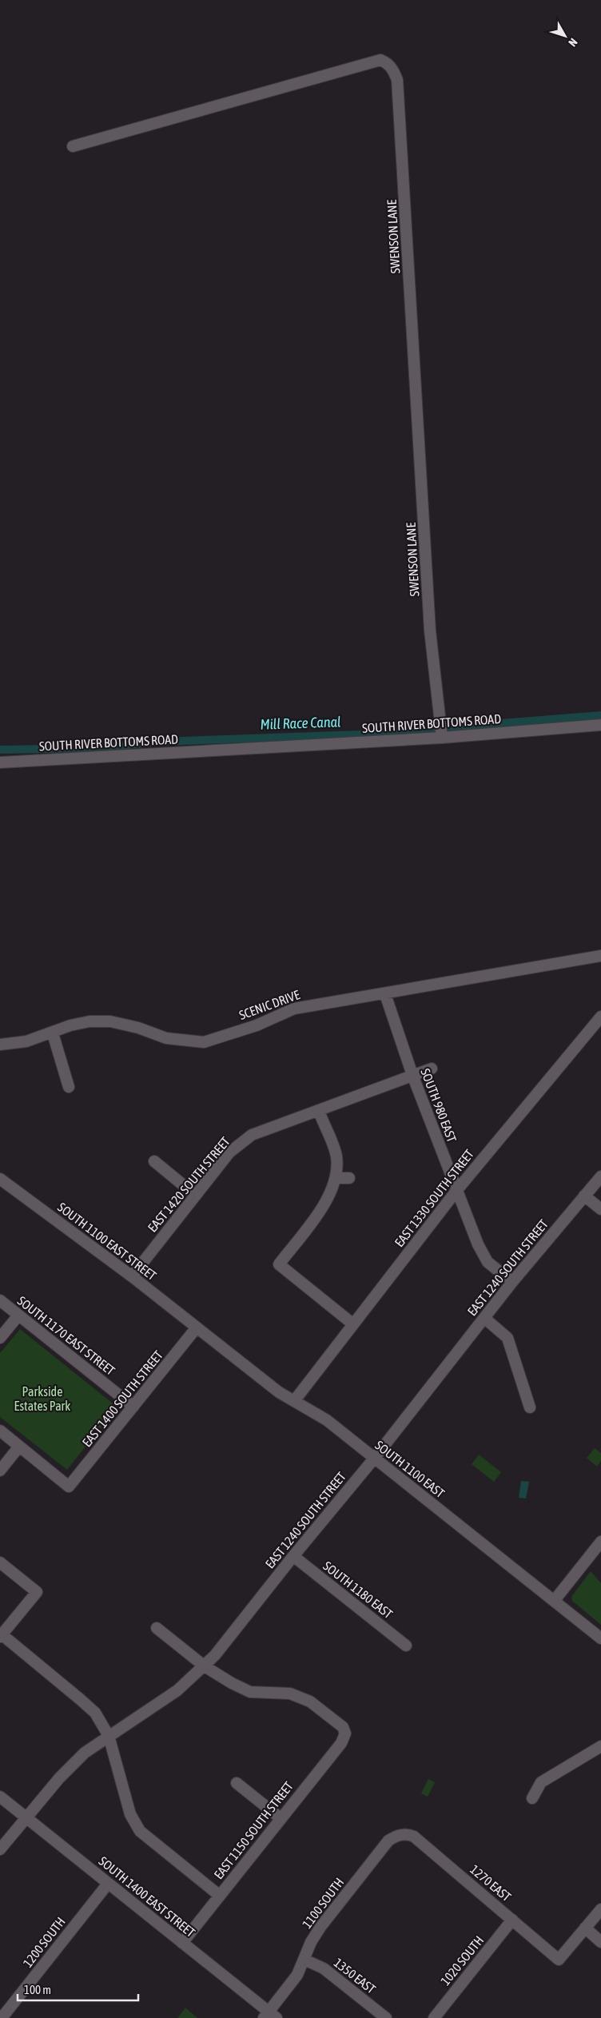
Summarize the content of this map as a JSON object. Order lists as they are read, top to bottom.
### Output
{
  "streets": {
    "street": [
      "SWENSON LANE",
      "SOUTH RIVER BOTTOMS ROAD",
      "SCENIC DRIVE",
      "SOUTH 980 EAST",
      "EAST 1420 SOUTH STREET",
      "EAST 1330 SOUTH STREET",
      "SOUTH 1100 EAST STREET",
      "EAST 1240 SOUTH STREET",
      "SOUTH 1170 EAST STREET",
      "EAST 1400 SOUTH STREET",
      "SOUTH 1100 EAST",
      "SOUTH 1180 EAST",
      "EAST 1150 SOUTH STREET",
      "1270 EAST",
      "SOUTH 1400 EAST STREET",
      "1100 SOUTH",
      "1200 SOUTH",
      "1020 SOUTH",
      "1350 EAST"
    ]
  },
  "crossings": [
    ["SWENSON LANE", "SOUTH RIVER BOTTOMS ROAD"],
    ["SCENIC DRIVE", "SOUTH 980 EAST"],
    ["SOUTH 980 EAST", "EAST 1420 SOUTH STREET"],
    ["SOUTH 980 EAST", "EAST 1330 SOUTH STREET"],
    ["SOUTH 980 EAST", "EAST 1240 SOUTH STREET"],
    ["EAST 1420 SOUTH STREET", "SOUTH 1100 EAST STREET"],
    ["EAST 1330 SOUTH STREET", "SOUTH 1100 EAST"],
    ["SOUTH 1100 EAST STREET", "EAST 1400 SOUTH STREET"],
    ["SOUTH 1100 EAST STREET", "SOUTH 1100 EAST"],
    ["EAST 1240 SOUTH STREET", "SOUTH 1100 EAST"],
    ["EAST 1240 SOUTH STREET", "SOUTH 1180 EAST"],
    ["EAST 1240 SOUTH STREET", "EAST 1150 SOUTH STREET"],
    ["EAST 1240 SOUTH STREET", "SOUTH 1400 EAST STREET"],
    ["SOUTH 1170 EAST STREET", "EAST 1400 SOUTH STREET"],
    ["EAST 1400 SOUTH STREET", "SOUTH 1100 EAST"],
    ["EAST 1150 SOUTH STREET", "SOUTH 1400 EAST STREET"],
    ["1270 EAST", "1100 SOUTH"],
    ["1270 EAST", "1020 SOUTH"],
    ["SOUTH 1400 EAST STREET", "1100 SOUTH"],
    ["SOUTH 1400 EAST STREET", "1200 SOUTH"],
    ["1100 SOUTH", "1350 EAST"]
  ],
  "water": ["Mill Race Canal"],
  "parks": ["Parkside Estates Park"],
  "scale_bar": "100 m",
  "north": "bottom right"
}
